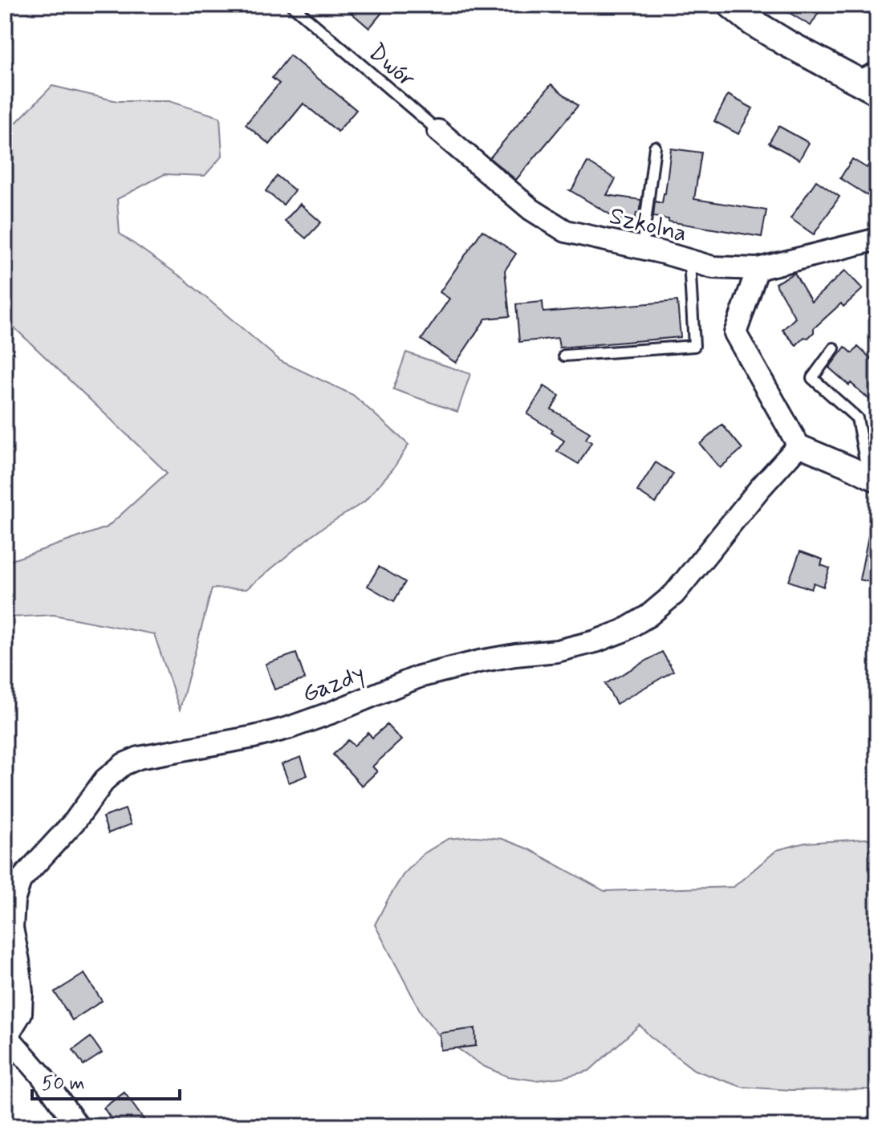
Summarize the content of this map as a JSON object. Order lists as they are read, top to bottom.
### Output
{
  "streets": {
    "street": ["Szkolna", "Gazdy"],
    "lane": ["Dwór"]
  },
  "crossings": [
    ["Dwór", "Szkolna"]
  ],
  "scale_bar": "50 m"
}
